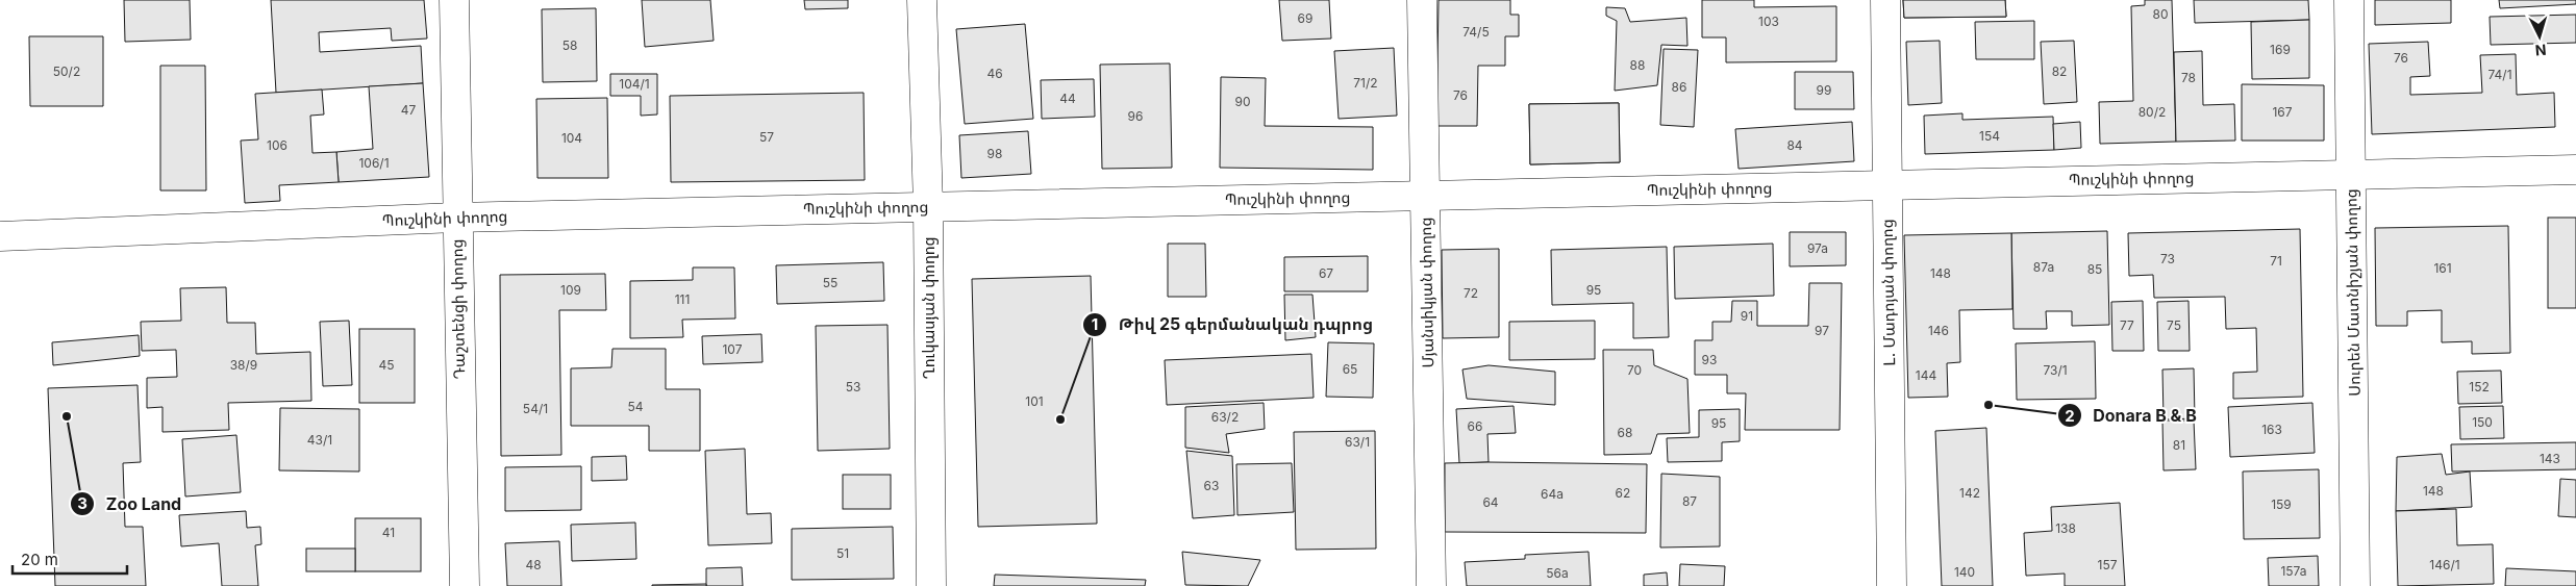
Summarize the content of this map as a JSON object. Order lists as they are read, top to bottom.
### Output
{
  "streets": {
    "street": [
      "Պուշկինի փողոց",
      "Մյանսիկյան փողոց",
      "L. Մադոյան փողոց",
      "Սուրեն Մատնիշյան փողոց",
      "Ղուկասյան փողոց",
      "Դաշտենցի փողոց"
    ]
  },
  "crossings": [
    ["Պուշկինի փողոց", "Մյանսիկյան փողոց"],
    ["Պուշկինի փողոց", "L. Մադոյան փողոց"],
    ["Պուշկինի փողոց", "Սուրեն Մատնիշյան փողոց"],
    ["Պուշկինի փողոց", "Ղուկասյան փողոց"],
    ["Պուշկինի փողոց", "Դաշտենցի փողոց"]
  ],
  "places": ["Donara B & B", "Zoo Land", "Թիվ 25 գերմանական դպրոց"],
  "house_numbers": [
    "80",
    "69",
    "103",
    "74/5",
    "58",
    "169",
    "76",
    "88",
    "50/2",
    "82",
    "46",
    "74/1",
    "78",
    "71/2",
    "104/1",
    "86",
    "99",
    "76",
    "44",
    "90",
    "47",
    "80/2",
    "167",
    "96",
    "154",
    "57",
    "104",
    "106",
    "84",
    "98",
    "106/1",
    "97a",
    "73",
    "71",
    "87a",
    "161",
    "85",
    "67",
    "148",
    "55",
    "109",
    "95",
    "72",
    "111",
    "91",
    "77",
    "75",
    "97",
    "146",
    "107",
    "93",
    "38/9",
    "45",
    "65",
    "70",
    "73/1",
    "144",
    "53",
    "152",
    "101",
    "54",
    "54/1",
    "63/2",
    "150",
    "95",
    "66",
    "163",
    "68",
    "43/1",
    "63/1",
    "81",
    "143",
    "63",
    "148",
    "62",
    "142",
    "64a",
    "87",
    "64",
    "159",
    "138",
    "41",
    "51",
    "48",
    "157",
    "146/1",
    "157a",
    "140",
    "56a"
  ],
  "scale_bar": "20 m",
  "north": "bottom"
}
